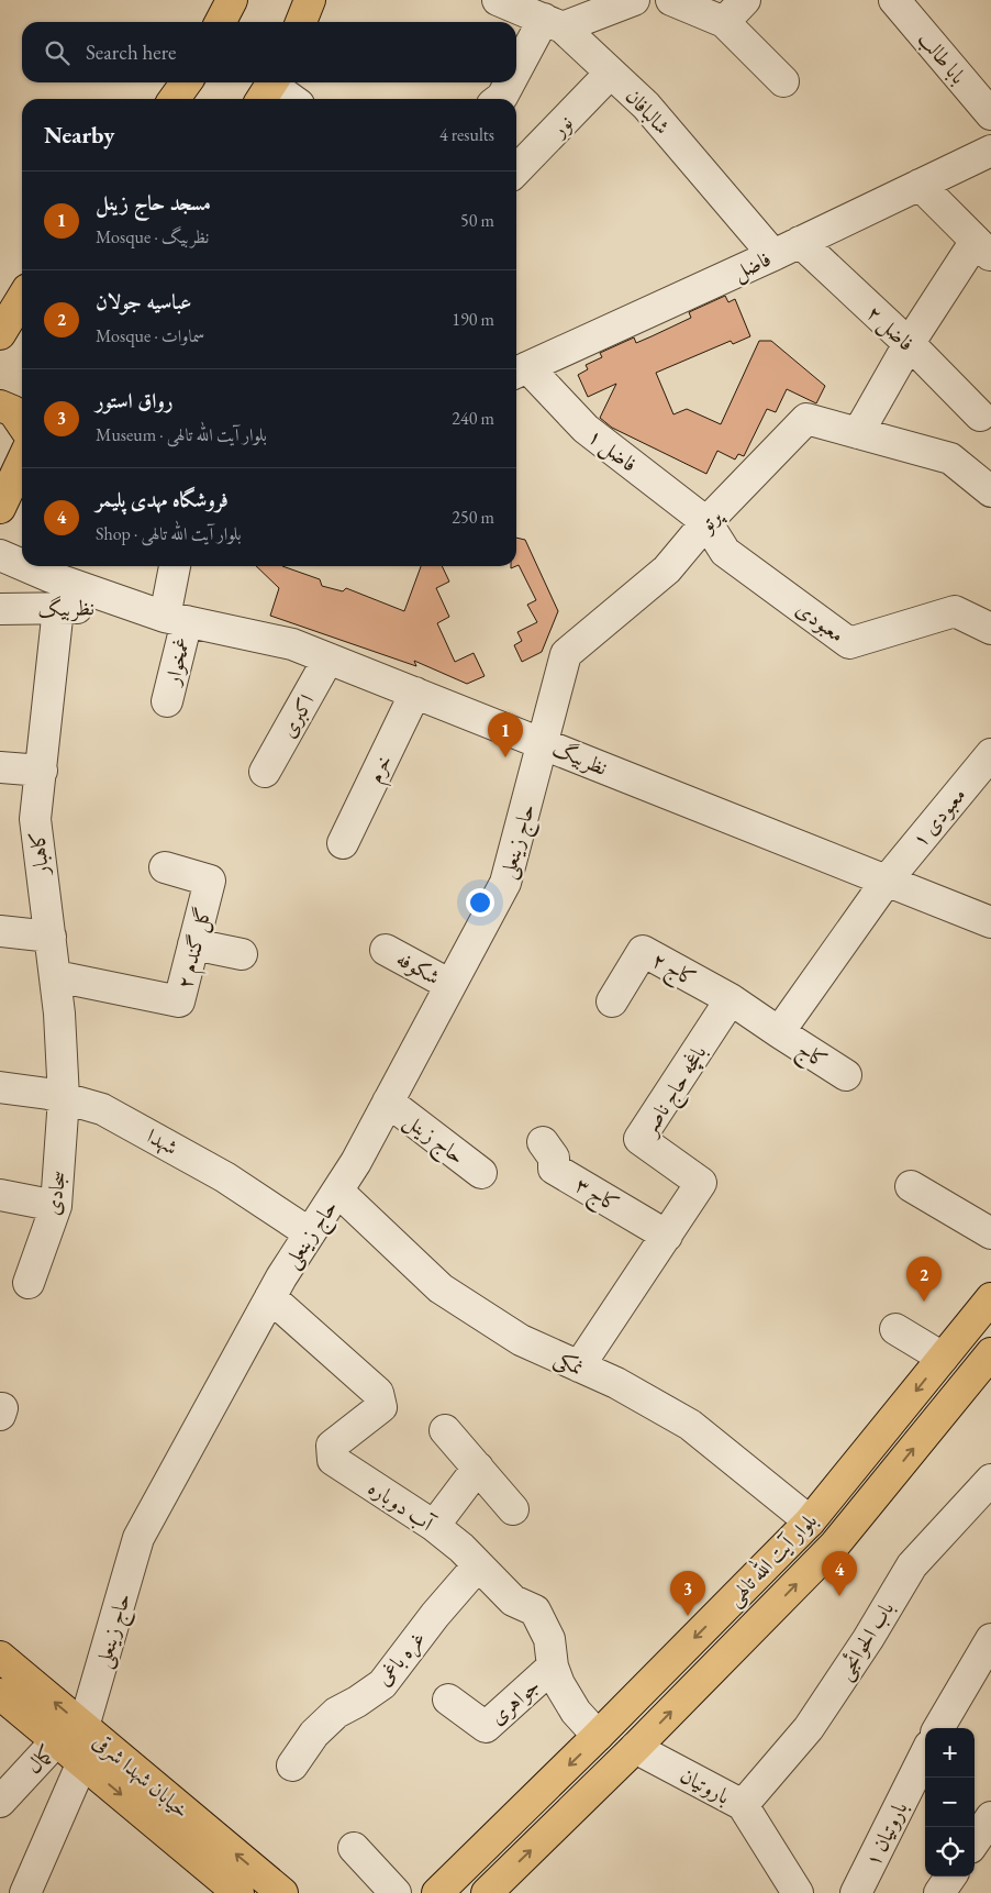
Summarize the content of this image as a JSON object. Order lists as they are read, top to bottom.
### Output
{
  "streets": {
    "main road": ["بلوار آیت الله تالهی", "خیابان شهدا شرقی"],
    "street": [
      "بابا طالب",
      "شالبافان",
      "نور",
      "فاضل",
      "فاضل ۲",
      "فاضل ۱",
      "پرتو",
      "نظربیگ",
      "معبودی",
      "غمخوار",
      "اکبری",
      "خرم",
      "معبودی ۱",
      "حاج زینعلی",
      "کاهبار",
      "گل گندم ۲",
      "شکوفه",
      "کاج ۲",
      "کاج",
      "باغچه حاج ناصر",
      "حاج زینل",
      "شهدا",
      "سجادی",
      "کاج ۳",
      "نمکی",
      "آب دوباره",
      "باب الحوائجی",
      "غره باغی",
      "جواهری",
      "کمال",
      "باروتیان",
      "۱ باروتیان"
    ]
  },
  "crossings": [
    ["شالبافان", "نور"],
    ["شالبافان", "فاضل"],
    ["شالبافان", "فاضل ۲"],
    ["فاضل", "فاضل ۲"],
    ["فاضل", "فاضل ۱"],
    ["فاضل ۱", "پرتو"],
    ["فاضل ۱", "معبودی"],
    ["پرتو", "نظربیگ"],
    ["پرتو", "معبودی"],
    ["پرتو", "حاج زینعلی"],
    ["نظربیگ", "غمخوار"],
    ["نظربیگ", "اکبری"],
    ["نظربیگ", "خرم"],
    ["نظربیگ", "معبودی ۱"],
    ["نظربیگ", "حاج زینعلی"],
    ["نظربیگ", "کاهبار"],
    ["حاج زینعلی", "شکوفه"],
    ["حاج زینعلی", "حاج زینل"],
    ["حاج زینعلی", "شهدا"],
    ["حاج زینعلی", "نمکی"],
    ["حاج زینعلی", "آب دوباره"],
    ["حاج زینعلی", "خیابان شهدا شرقی"],
    ["کاهبار", "گل گندم ۲"],
    ["کاهبار", "شهدا"],
    ["کاهبار", "سجادی"],
    ["کاج ۲", "باغچه حاج ناصر"],
    ["باغچه حاج ناصر", "کاج ۳"],
    ["باغچه حاج ناصر", "نمکی"],
    ["شهدا", "سجادی"],
    ["نمکی", "بلوار آیت الله تالهی"],
    ["آب دوباره", "بلوار آیت الله تالهی"],
    ["آب دوباره", "غره باغی"],
    ["آب دوباره", "جواهری"],
    ["بلوار آیت الله تالهی", "باروتیان"],
    ["باب الحوائجی", "باروتیان"],
    ["کمال", "خیابان شهدا شرقی"]
  ],
  "page": {
    "search": "Search here",
    "heading": ["Nearby", "4 results"],
    "list": [
      {
        "mark": "1",
        "name": "مسجد حاج زینل",
        "note": "Mosque · نظربیگ",
        "value": "50 m"
      },
      {
        "mark": "2",
        "name": "عباسیه جولان",
        "note": "Mosque · سماوات",
        "value": "190 m"
      },
      {
        "mark": "3",
        "name": "رواق استور",
        "note": "Museum · بلوار آیت الله تالهی",
        "value": "240 m"
      },
      {
        "mark": "4",
        "name": "فروشگاه مهدی پلیمر",
        "note": "Shop · بلوار آیت الله تالهی",
        "value": "250 m"
      }
    ],
    "pins": [
      "1",
      "2",
      "4",
      "3"
    ],
    "map_buttons": ["+", "−"]
  }
}
